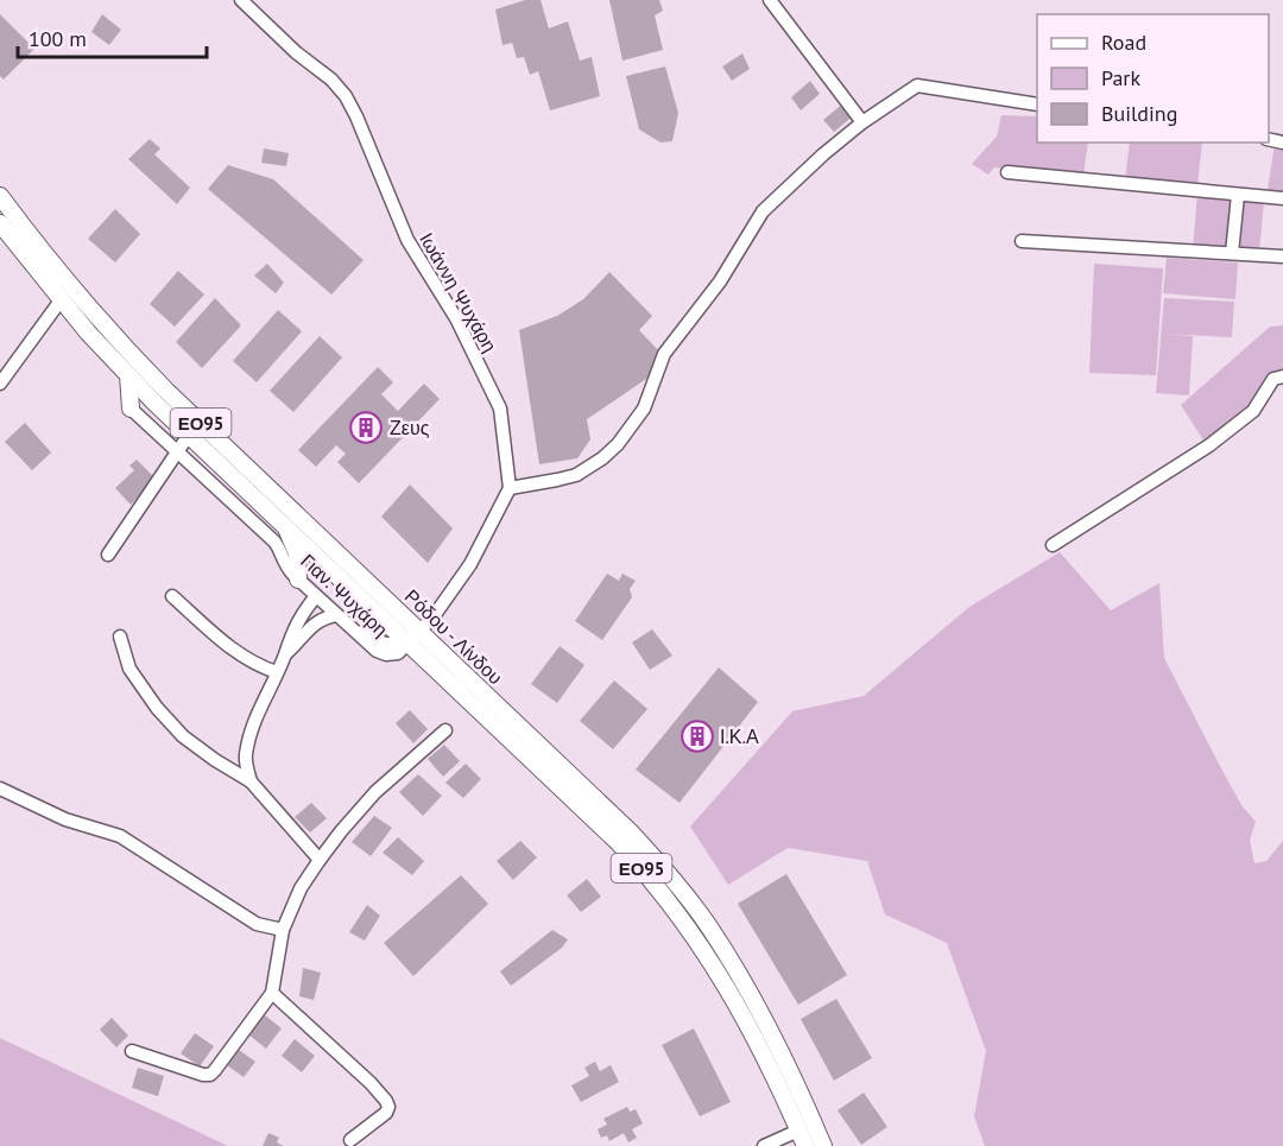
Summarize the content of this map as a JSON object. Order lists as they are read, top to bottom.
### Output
{
  "streets": {
    "main road": ["ΕΟ95", "Ρόδου - Λίνδου"],
    "street": ["Ιωάννη Ψυχάρη", "Γιαν. Ψυχάρη"]
  },
  "crossings": [
    ["Γιαν. Ψυχάρη", "Ρόδου - Λίνδου"]
  ],
  "places": {
    "building": ["Ζευς", "Ι.Κ.Α"]
  },
  "legend": ["Road", "Park", "Building"],
  "scale_bar": "100 m"
}
